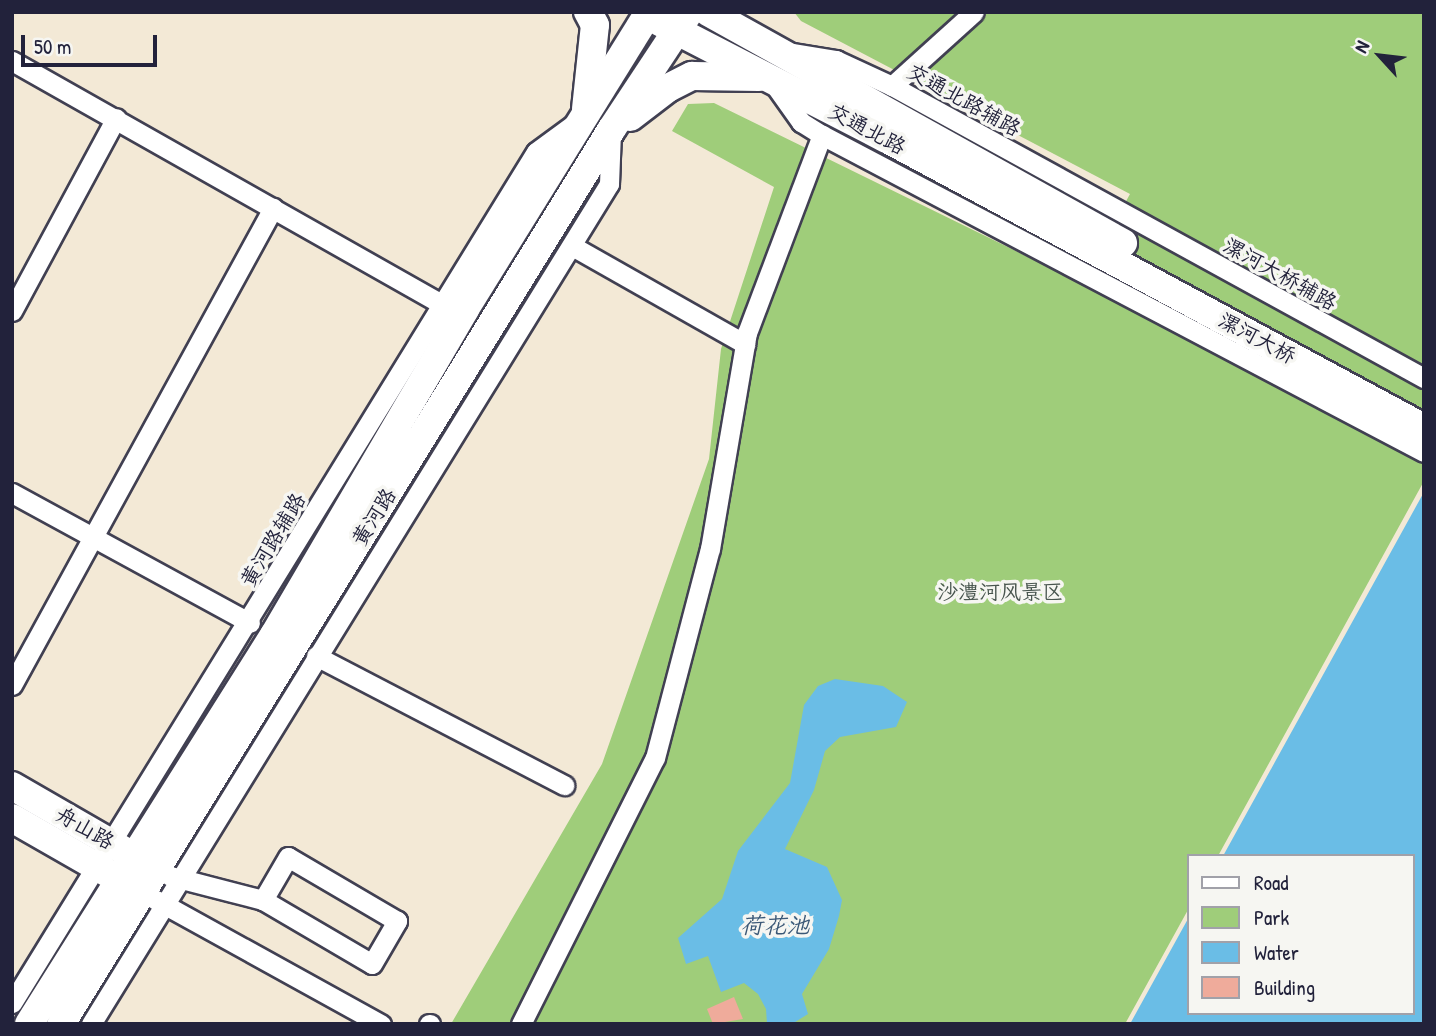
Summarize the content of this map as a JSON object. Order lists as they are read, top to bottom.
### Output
{
  "streets": {
    "main road": [
      "交通北路",
      "漯河大桥",
      "黄河路",
      "舟山路"
    ],
    "street": ["交通北路辅路", "漯河大桥辅路", "黄河路辅路"]
  },
  "crossings": [
    ["交通北路辅路", "交通北路"],
    ["交通北路辅路", "漯河大桥辅路"],
    ["交通北路辅路", "漯河大桥"],
    ["交通北路", "漯河大桥辅路"],
    ["交通北路", "漯河大桥"],
    ["交通北路", "黄河路"],
    ["漯河大桥辅路", "漯河大桥"],
    ["黄河路", "黄河路辅路"],
    ["黄河路", "舟山路"],
    ["黄河路辅路", "舟山路"]
  ],
  "water": ["荷花池"],
  "parks": ["沙澧河风景区"],
  "legend": [
    "Road",
    "Park",
    "Water",
    "Building"
  ],
  "scale_bar": "50 m",
  "north": "top left"
}
